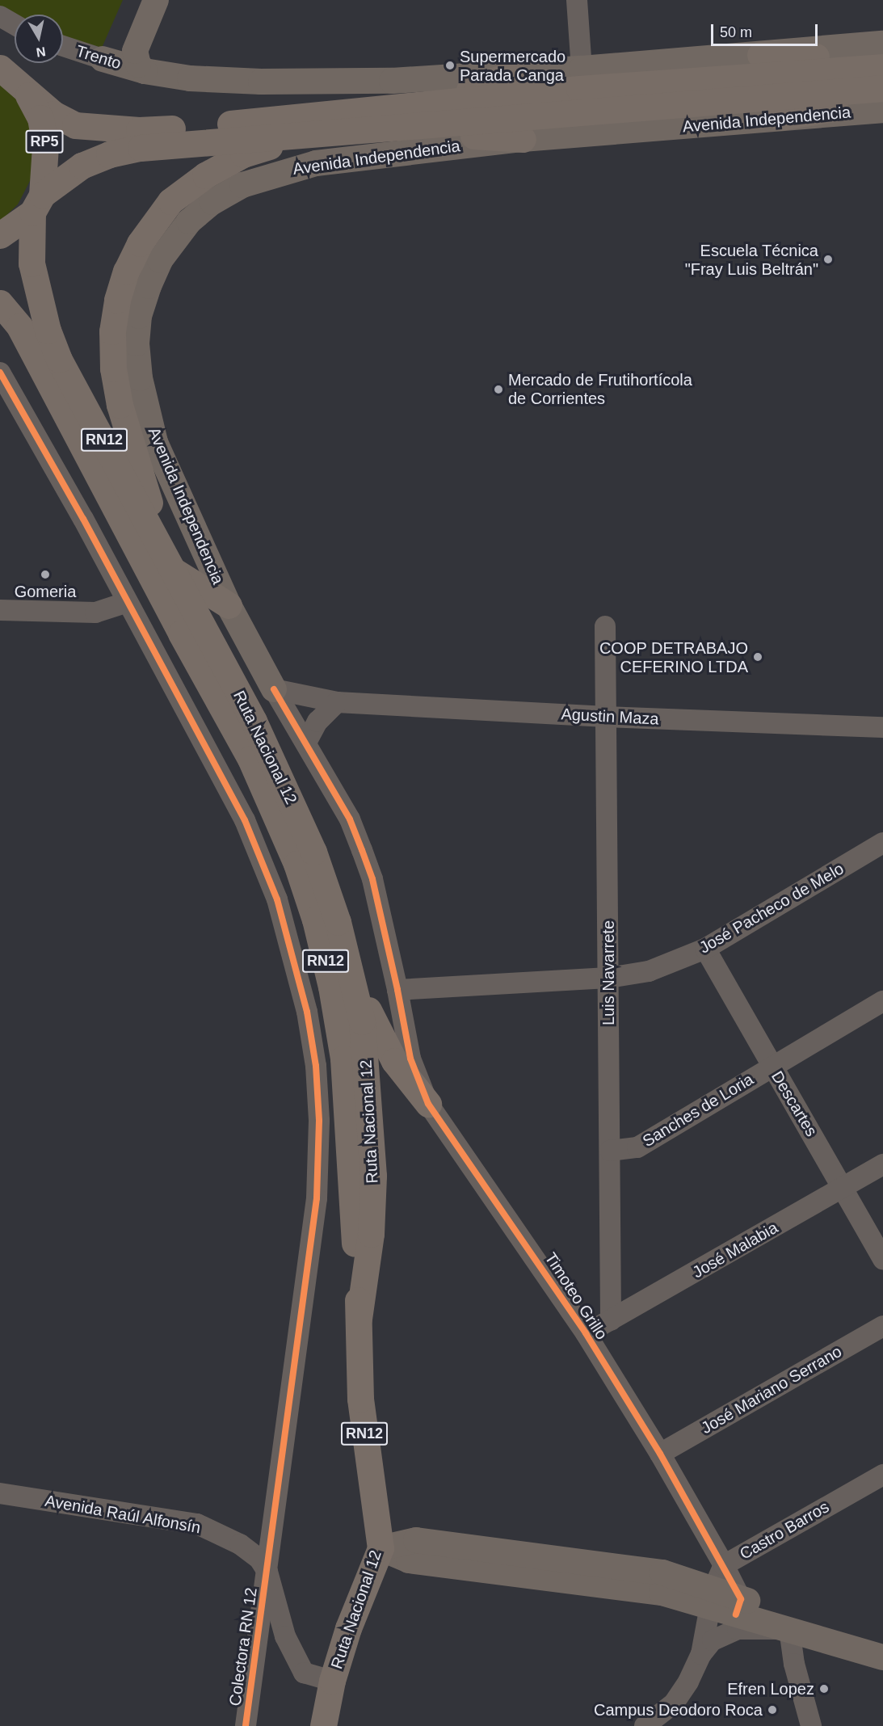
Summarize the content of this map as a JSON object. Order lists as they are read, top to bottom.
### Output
{
  "streets": {
    "highway": [
      "Avenida Independencia",
      "RP5",
      "RN12",
      "Ruta Nacional 12"
    ],
    "main road": ["Trento"],
    "street": [
      "Agustin Maza",
      "José Pacheco de Melo",
      "Luis Navarrete",
      "Descartes",
      "Sanches de Loria",
      "José Malabia",
      "Timoteo Grillo",
      "José Mariano Serrano",
      "Avenida Raúl Alfonsín",
      "Castro Barros",
      "Colectora RN 12"
    ]
  },
  "crossings": [
    ["Avenida Independencia", "RP5"],
    ["Avenida Independencia", "Agustin Maza"],
    ["Avenida Independencia", "Ruta Nacional 12"],
    ["Avenida Independencia", "Timoteo Grillo"],
    ["RP5", "Ruta Nacional 12"],
    ["Agustin Maza", "Luis Navarrete"],
    ["Agustin Maza", "Timoteo Grillo"],
    ["Ruta Nacional 12", "Avenida Raúl Alfonsín"],
    ["José Pacheco de Melo", "Luis Navarrete"],
    ["José Pacheco de Melo", "Descartes"],
    ["José Pacheco de Melo", "Timoteo Grillo"],
    ["Luis Navarrete", "Sanches de Loria"],
    ["Luis Navarrete", "José Malabia"],
    ["Descartes", "Sanches de Loria"],
    ["Descartes", "José Malabia"],
    ["José Malabia", "Timoteo Grillo"],
    ["Timoteo Grillo", "José Mariano Serrano"],
    ["Timoteo Grillo", "Castro Barros"],
    ["Avenida Raúl Alfonsín", "Colectora RN 12"]
  ],
  "places": [
    "Supermercado Parada Canga",
    "Escuela Técnica \"Fray Luis Beltrán\"",
    "Mercado de Frutihortícola de Corrientes",
    "Gomeria",
    "COOP DETRABAJO CEFERINO LTDA",
    "Efren Lopez",
    "Campus Deodoro Roca"
  ],
  "scale_bar": "50 m",
  "north": "bottom"
}
